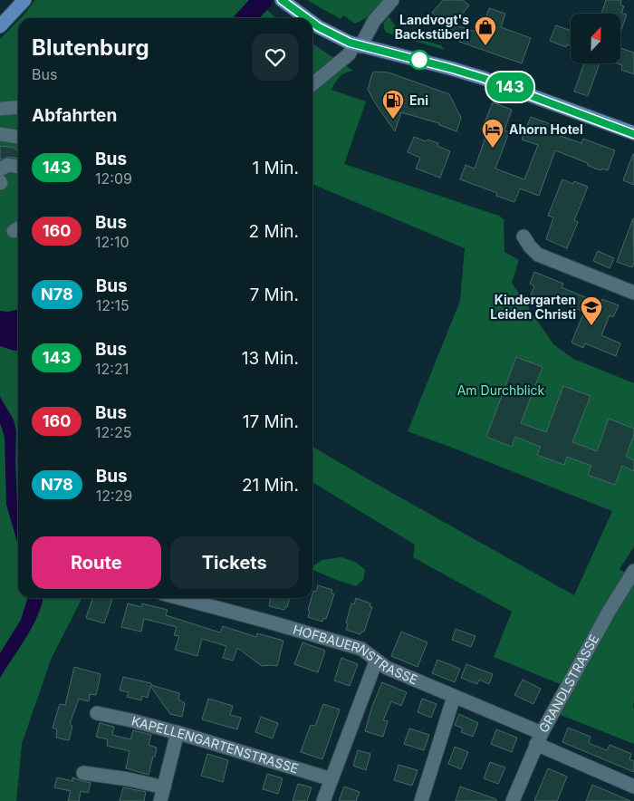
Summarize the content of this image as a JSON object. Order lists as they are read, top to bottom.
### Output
{
  "streets": {
    "street": ["HOFBAUERNSTRASSE", "GRANDLSTRASSE", "KAPELLENGARTENSTRASSE"]
  },
  "crossings": [
    ["HOFBAUERNSTRASSE", "GRANDLSTRASSE"]
  ],
  "parks": ["Am Durchblick"],
  "places": {
    "shop": ["Landvogt's Backstüberl"],
    "fuel station": ["Eni"],
    "hotel": ["Ahorn Hotel"],
    "school or university": ["Kindergarten Leiden Christi"]
  },
  "lines": ["bus line 143"],
  "north": "top",
  "page": {
    "on_map": "143",
    "heading": [
      ["Blutenburg", "Bus"],
      "Abfahrten"
    ],
    "list": [
      {
        "mark": "143",
        "name": "Bus",
        "note": "12:09",
        "value": "1 Min."
      },
      {
        "mark": "160",
        "name": "Bus",
        "note": "12:10",
        "value": "2 Min."
      },
      {
        "mark": "N78",
        "name": "Bus",
        "note": "12:15",
        "value": "7 Min."
      },
      {
        "mark": "143",
        "name": "Bus",
        "note": "12:21",
        "value": "13 Min."
      },
      {
        "mark": "160",
        "name": "Bus",
        "note": "12:25",
        "value": "17 Min."
      },
      {
        "mark": "N78",
        "name": "Bus",
        "note": "12:29",
        "value": "21 Min."
      }
    ],
    "buttons": ["Route", "Tickets"]
  }
}
